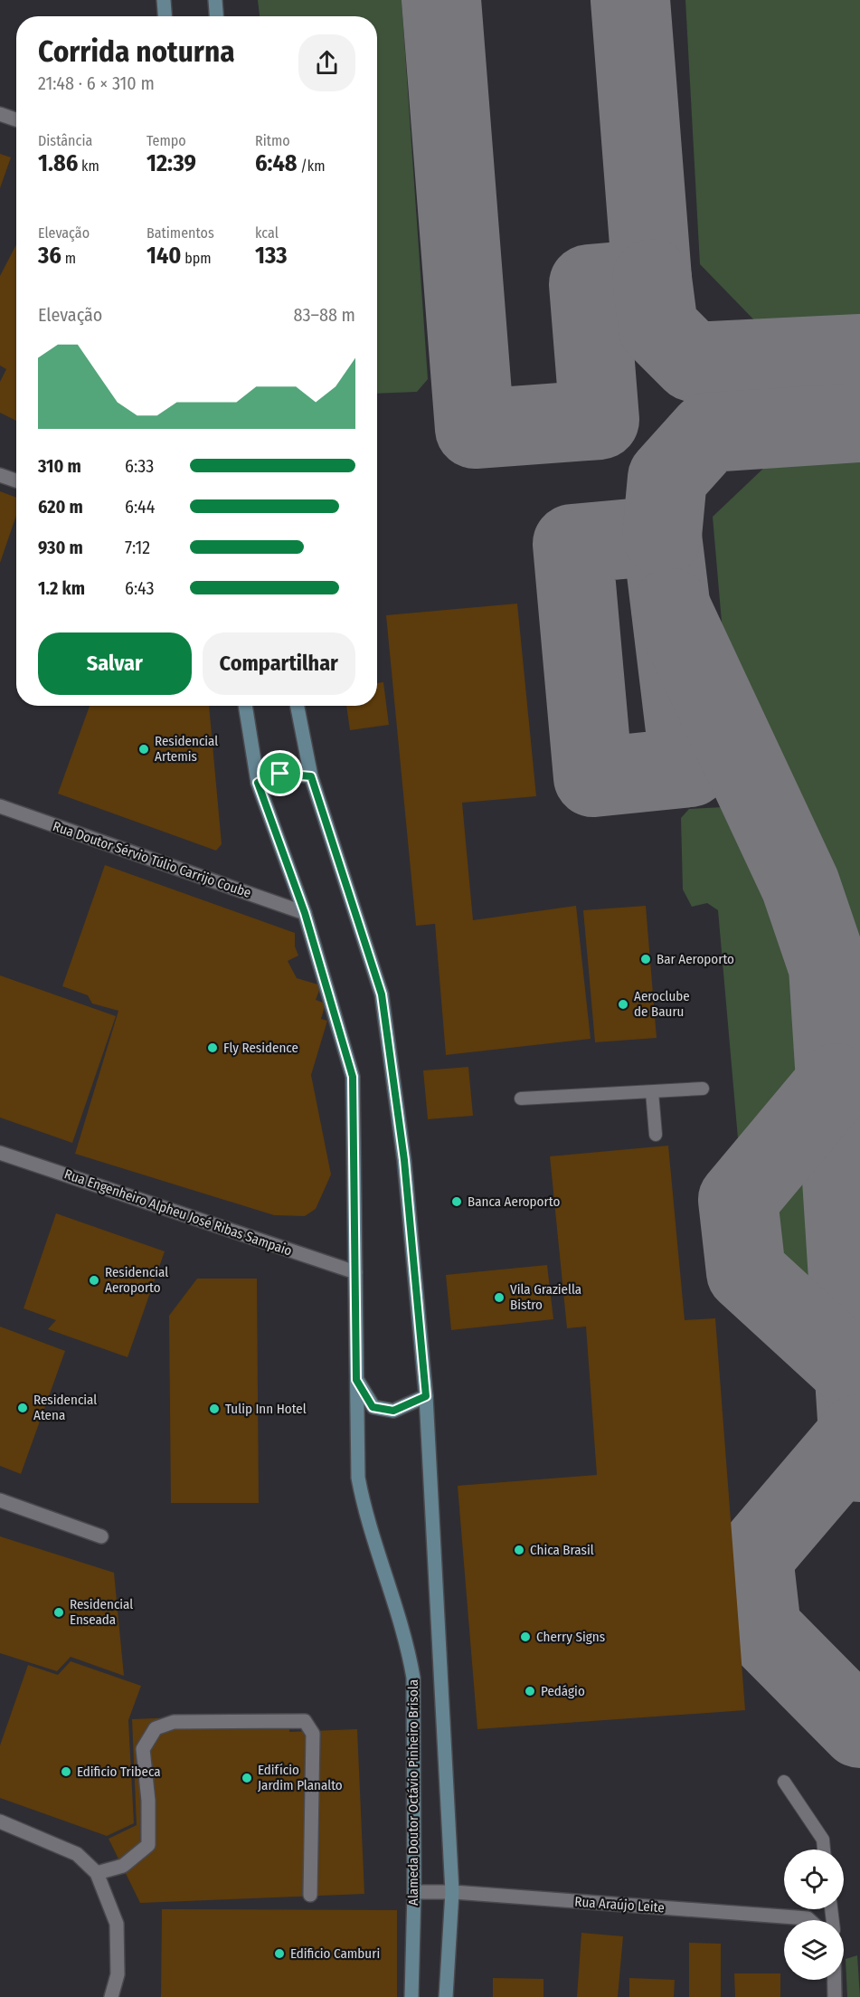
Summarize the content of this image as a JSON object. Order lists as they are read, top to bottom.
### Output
{
  "streets": {
    "street": [
      "Rua Doutor Sérvio Túlio Carrijo Coube",
      "Rua Engenheiro Alpheu José Ribas Sampaio",
      "Alameda Doutor Octávio Pinheiro Brisola",
      "Rua Araújo Leite"
    ]
  },
  "crossings": [
    ["Rua Doutor Sérvio Túlio Carrijo Coube", "Alameda Doutor Octávio Pinheiro Brisola"],
    ["Rua Engenheiro Alpheu José Ribas Sampaio", "Alameda Doutor Octávio Pinheiro Brisola"],
    ["Alameda Doutor Octávio Pinheiro Brisola", "Rua Araújo Leite"]
  ],
  "places": [
    "Residencial Artemis",
    "Bar Aeroporto",
    "Aeroclube de Bauru",
    "Fly Residence",
    "Banca Aeroporto",
    "Residencial Aeroporto",
    "Vila Graziella Bistro",
    "Residencial Atena",
    "Tulip Inn Hotel",
    "Chica Brasil",
    "Residencial Enseada",
    "Cherry Signs",
    "Pedágio",
    "Edificio Tribeca",
    "Edifício Jardim Planalto",
    "Edificio Camburi"
  ],
  "page": {
    "heading": ["Corrida noturna", "21:48 · 6 × 310 m"],
    "stats": [
      ["Distância", "1.86 km"],
      ["Tempo", "12:39"],
      ["Ritmo", "6:48 /km"],
      ["Elevação", "36 m"],
      ["Batimentos", "140 bpm"],
      ["kcal", "133"]
    ],
    "chart": ["Elevação", "83–88 m"],
    "list": [
      {
        "name": "310 m",
        "note": "6:33"
      },
      {
        "name": "620 m",
        "note": "6:44"
      },
      {
        "name": "930 m",
        "note": "7:12"
      },
      {
        "name": "1.2 km",
        "note": "6:43"
      }
    ],
    "buttons": ["Salvar", "Compartilhar"]
  }
}
